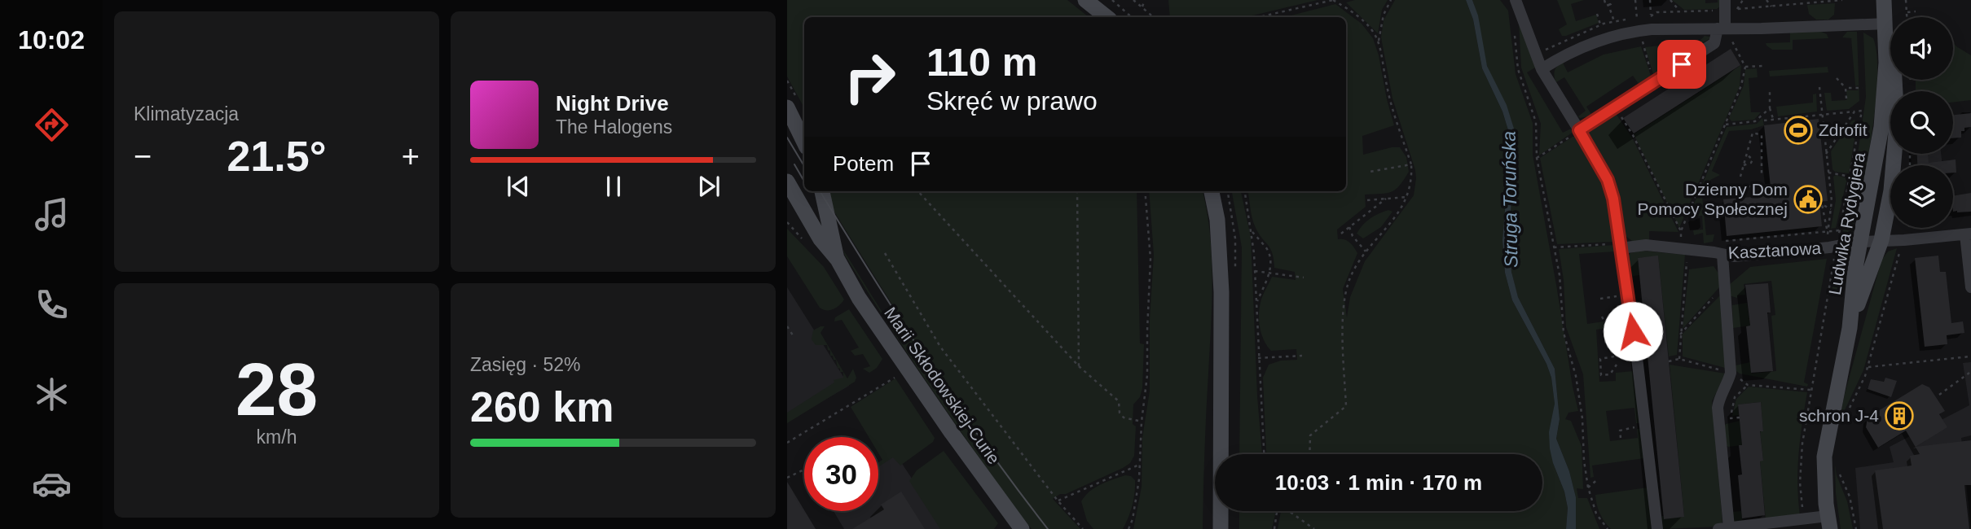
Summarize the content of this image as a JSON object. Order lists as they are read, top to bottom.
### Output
{
  "streets": {
    "street": ["Ludwika Rydygiera", "Kasztanowa", "Marii Skłodowskiej-Curie"]
  },
  "crossings": [
    ["Ludwika Rydygiera", "Kasztanowa"]
  ],
  "water": ["Struga Toruńska"],
  "places": {
    "sports": ["Zdrofit"],
    "public building": ["Dzienny Dom Pomocy Społecznej"],
    "building": ["schron J-4"]
  },
  "page": {
    "tabs": "10:02",
    "tile": [
      "Klimatyzacja",
      ["28", "km/h"],
      ["Zasięg · 52%", "260 km"]
    ],
    "turn": ["110 m", "Skręć w prawo"],
    "song": ["Night Drive", "The Halogens"],
    "heat": ["−", "21.5°", "+"],
    "then": "Potem",
    "limit": "30",
    "trip": "10:03 · 1 min · 170 m"
  }
}
